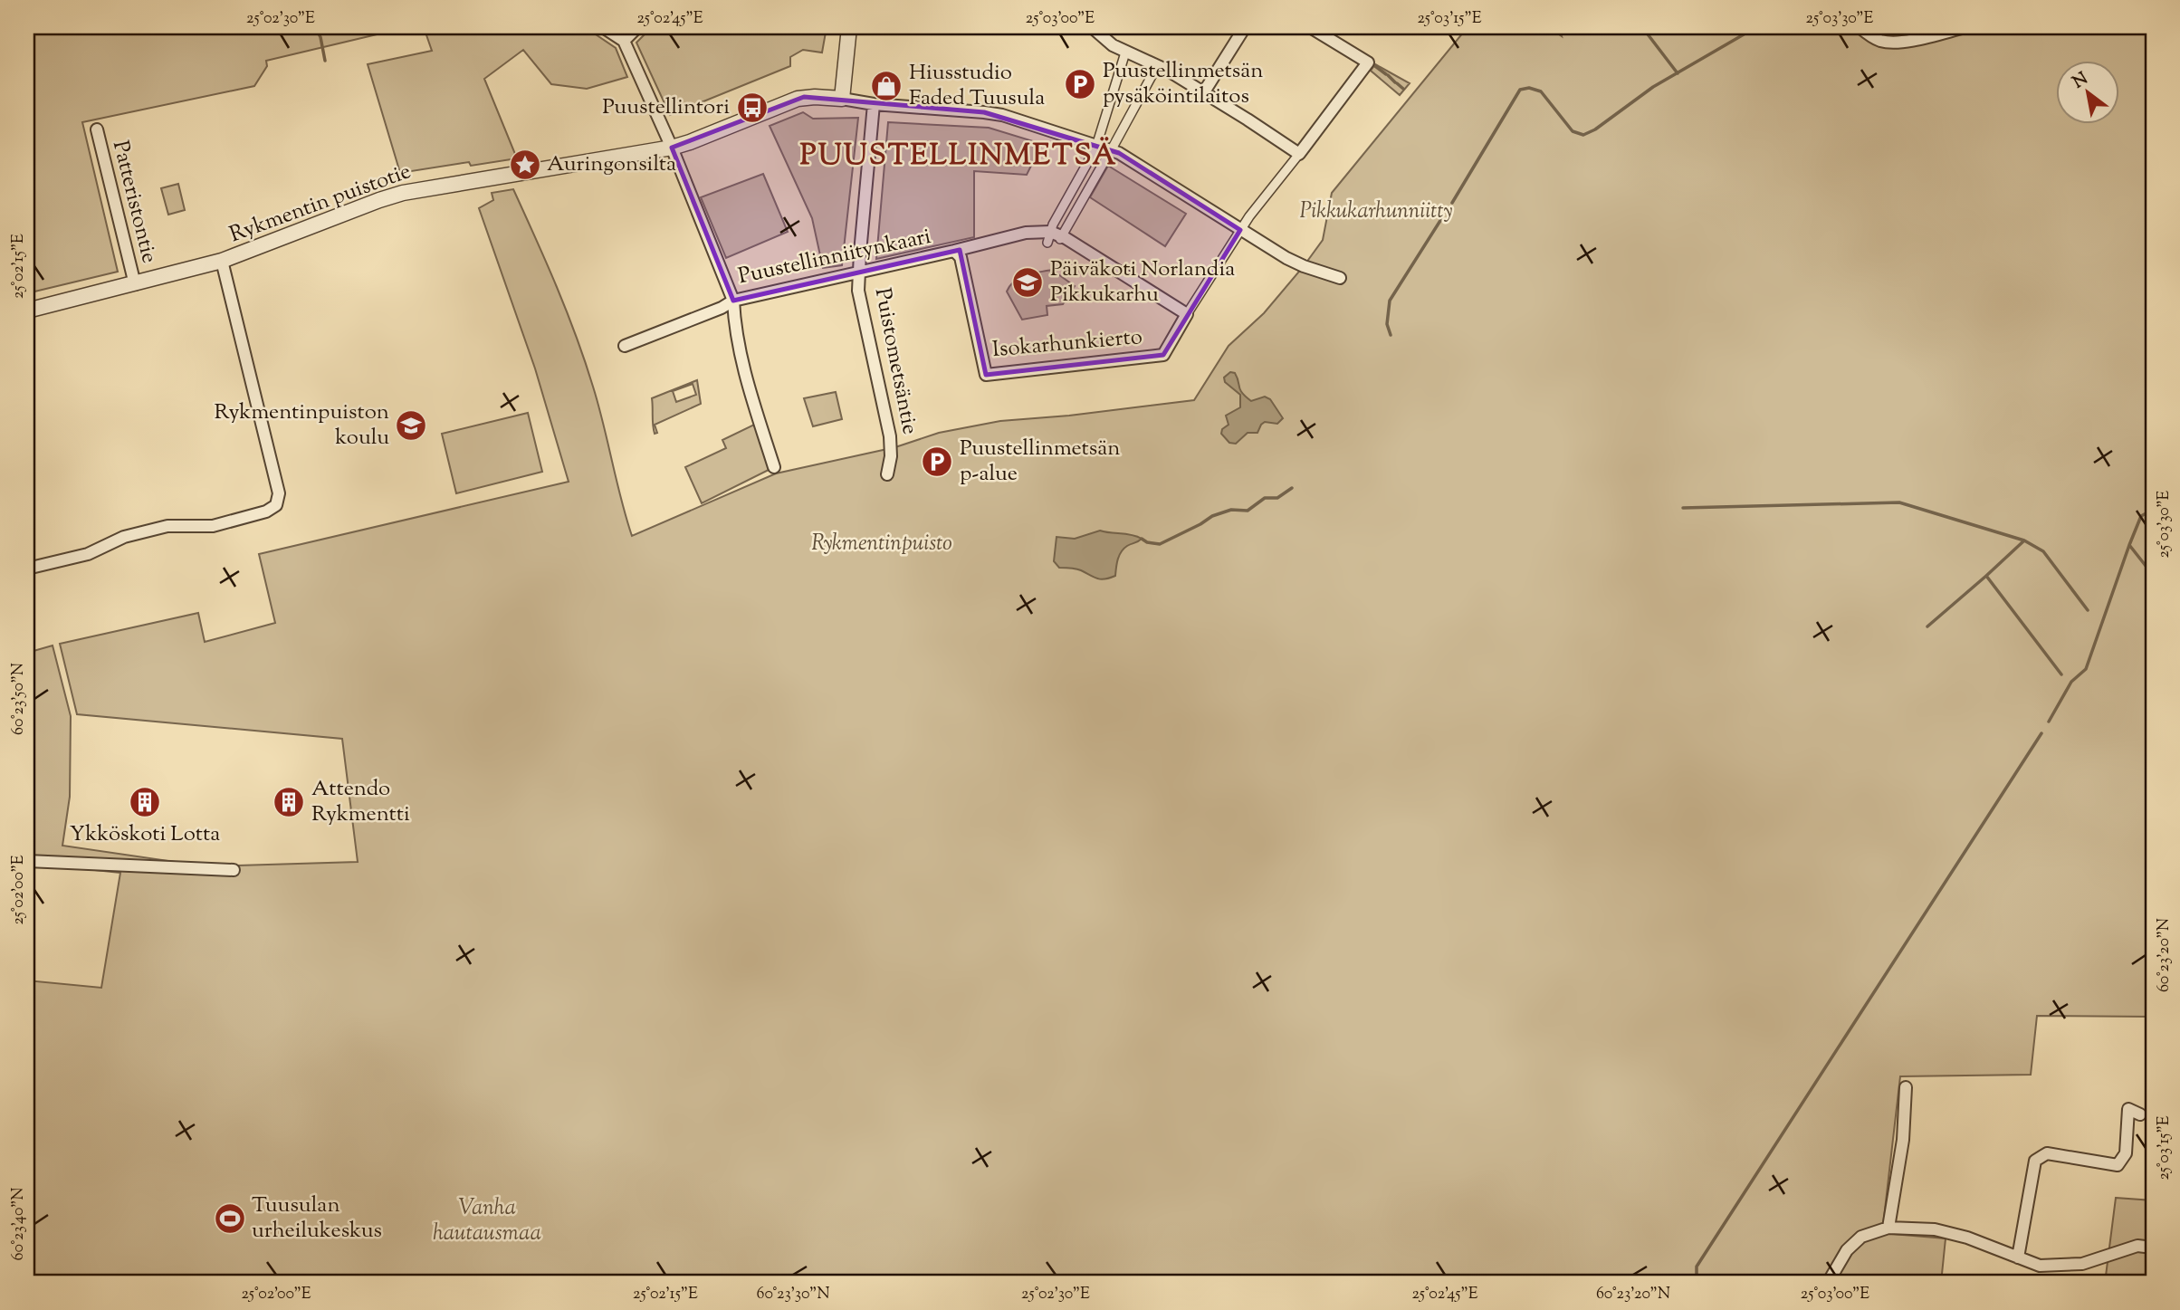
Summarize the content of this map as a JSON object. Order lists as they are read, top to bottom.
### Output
{
  "streets": {
    "street": [
      "Patteristontie",
      "Rykmentin puistotie",
      "Puustellinniitynkaari",
      "Isokarhunkierto",
      "Puistometsäntie"
    ]
  },
  "crossings": [
    ["Patteristontie", "Rykmentin puistotie"],
    ["Rykmentin puistotie", "Puustellinniitynkaari"],
    ["Rykmentin puistotie", "Puistometsäntie"],
    ["Puustellinniitynkaari", "Isokarhunkierto"],
    ["Puustellinniitynkaari", "Puistometsäntie"]
  ],
  "districts": ["PUUSTELLINMETSÄ"],
  "parks": ["Pikkukarhunniitty", "Rykmentinpuisto", "Vanha hautausmaa"],
  "places": {
    "parking": ["Puustellinmetsän pysäköintilaitos", "Puustellinmetsän p-alue"],
    "shop": ["Hiusstudio Faded Tuusula"],
    "bus stop": ["Puustellintori"],
    "place": ["Auringonsilta"],
    "school or university": ["Päiväkoti Norlandia Pikkukarhu", "Rykmentinpuiston koulu"],
    "building": ["Ykköskoti Lotta", "Attendo Rykmentti"],
    "sports": ["Tuusulan urheilukeskus"]
  },
  "north": "top left",
  "coordinates": [
    "25°02'30\"E",
    "25°02'45\"E",
    "25°03'00\"E",
    "25°03'15\"E",
    "25°03'30\"E",
    "25°02'15\"E",
    "60°23'50\"N",
    "25°02'00\"E",
    "60°23'20\"N",
    "60°23'40\"N",
    "60°23'30\"N"
  ]
}
